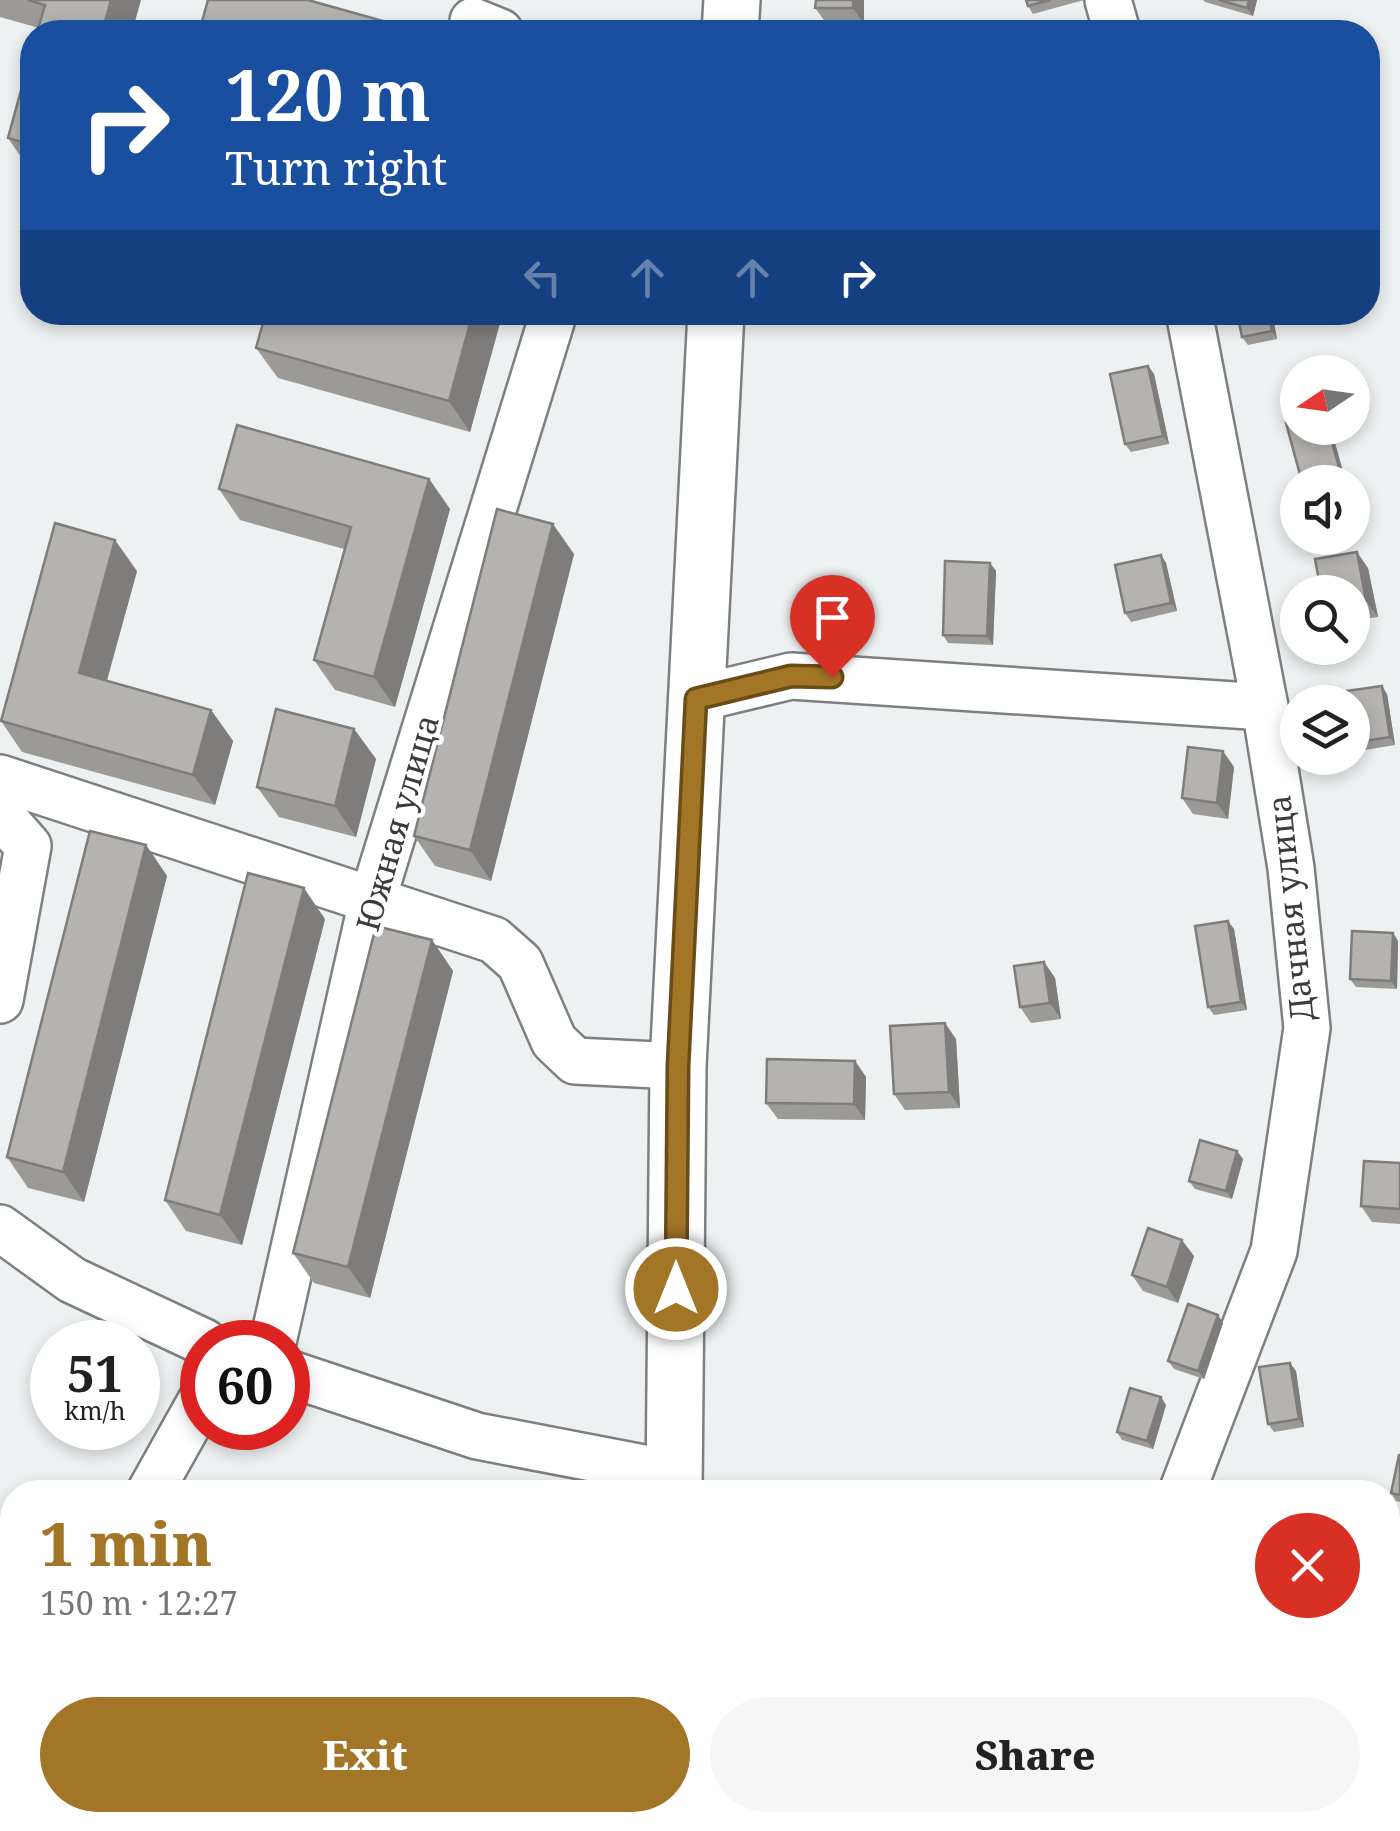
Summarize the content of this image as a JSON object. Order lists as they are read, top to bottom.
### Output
{
  "streets": {
    "street": ["Южная улица", "Дачная улица"]
  },
  "north": "left",
  "page": {
    "turn": ["120 m", "Turn right"],
    "speed": "51 km/h",
    "limit": "60",
    "heading": ["1 min", "150 m · 12:27"],
    "buttons": ["Exit", "Share"]
  }
}
